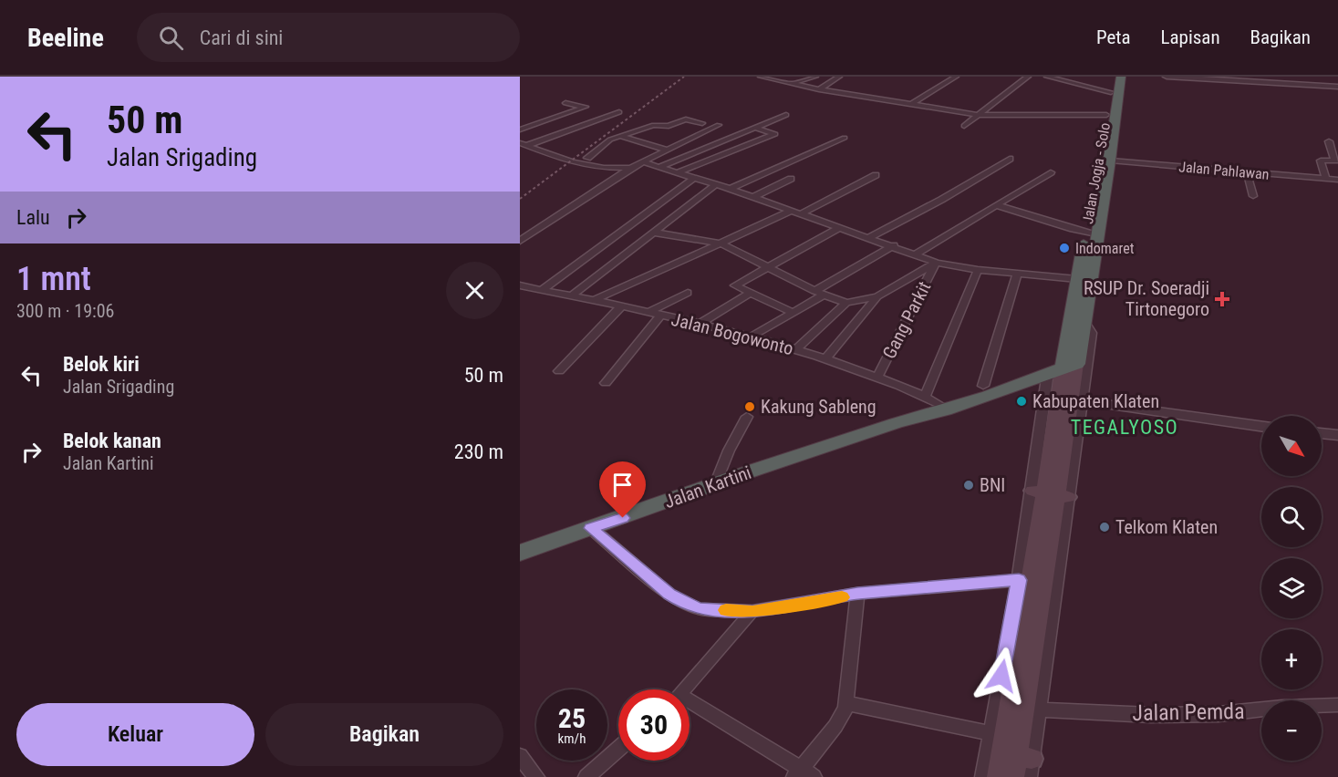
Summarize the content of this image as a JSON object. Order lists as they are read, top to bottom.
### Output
{
  "streets": {
    "highway": ["Jalan Jogja - Solo", "Jalan Kartini"],
    "street": [
      "Jalan Pahlawan",
      "Gang Parkit",
      "Jalan Bogowonto",
      "Jalan Pemda"
    ]
  },
  "crossings": [
    ["Jalan Pahlawan", "Jalan Jogja - Solo"],
    ["Jalan Jogja - Solo", "Jalan Kartini"],
    ["Gang Parkit", "Jalan Bogowonto"],
    ["Jalan Bogowonto", "Jalan Kartini"]
  ],
  "districts": ["TEGALYOSO"],
  "places": {
    "other": [
      "Indomaret",
      "Kabupaten Klaten",
      "Kakung Sableng",
      "BNI",
      "Telkom Klaten"
    ],
    "health": ["RSUP Dr. Soeradji Tirtonegoro"]
  },
  "north": "bottom right",
  "page": {
    "header": "Beeline",
    "search": "Cari di sini",
    "nav": ["Peta", "Lapisan", "Bagikan"],
    "turn": ["50 m", "Jalan Srigading"],
    "then": "Lalu",
    "heading": ["1 mnt", "300 m · 19:06"],
    "list": [
      {
        "name": "Belok kiri",
        "note": "Jalan Srigading",
        "value": "50 m"
      },
      {
        "name": "Belok kanan",
        "note": "Jalan Kartini",
        "value": "230 m"
      }
    ],
    "map_buttons": ["+", "−"],
    "speed": "25 km/h",
    "limit": "30",
    "buttons": ["Keluar", "Bagikan"]
  }
}
